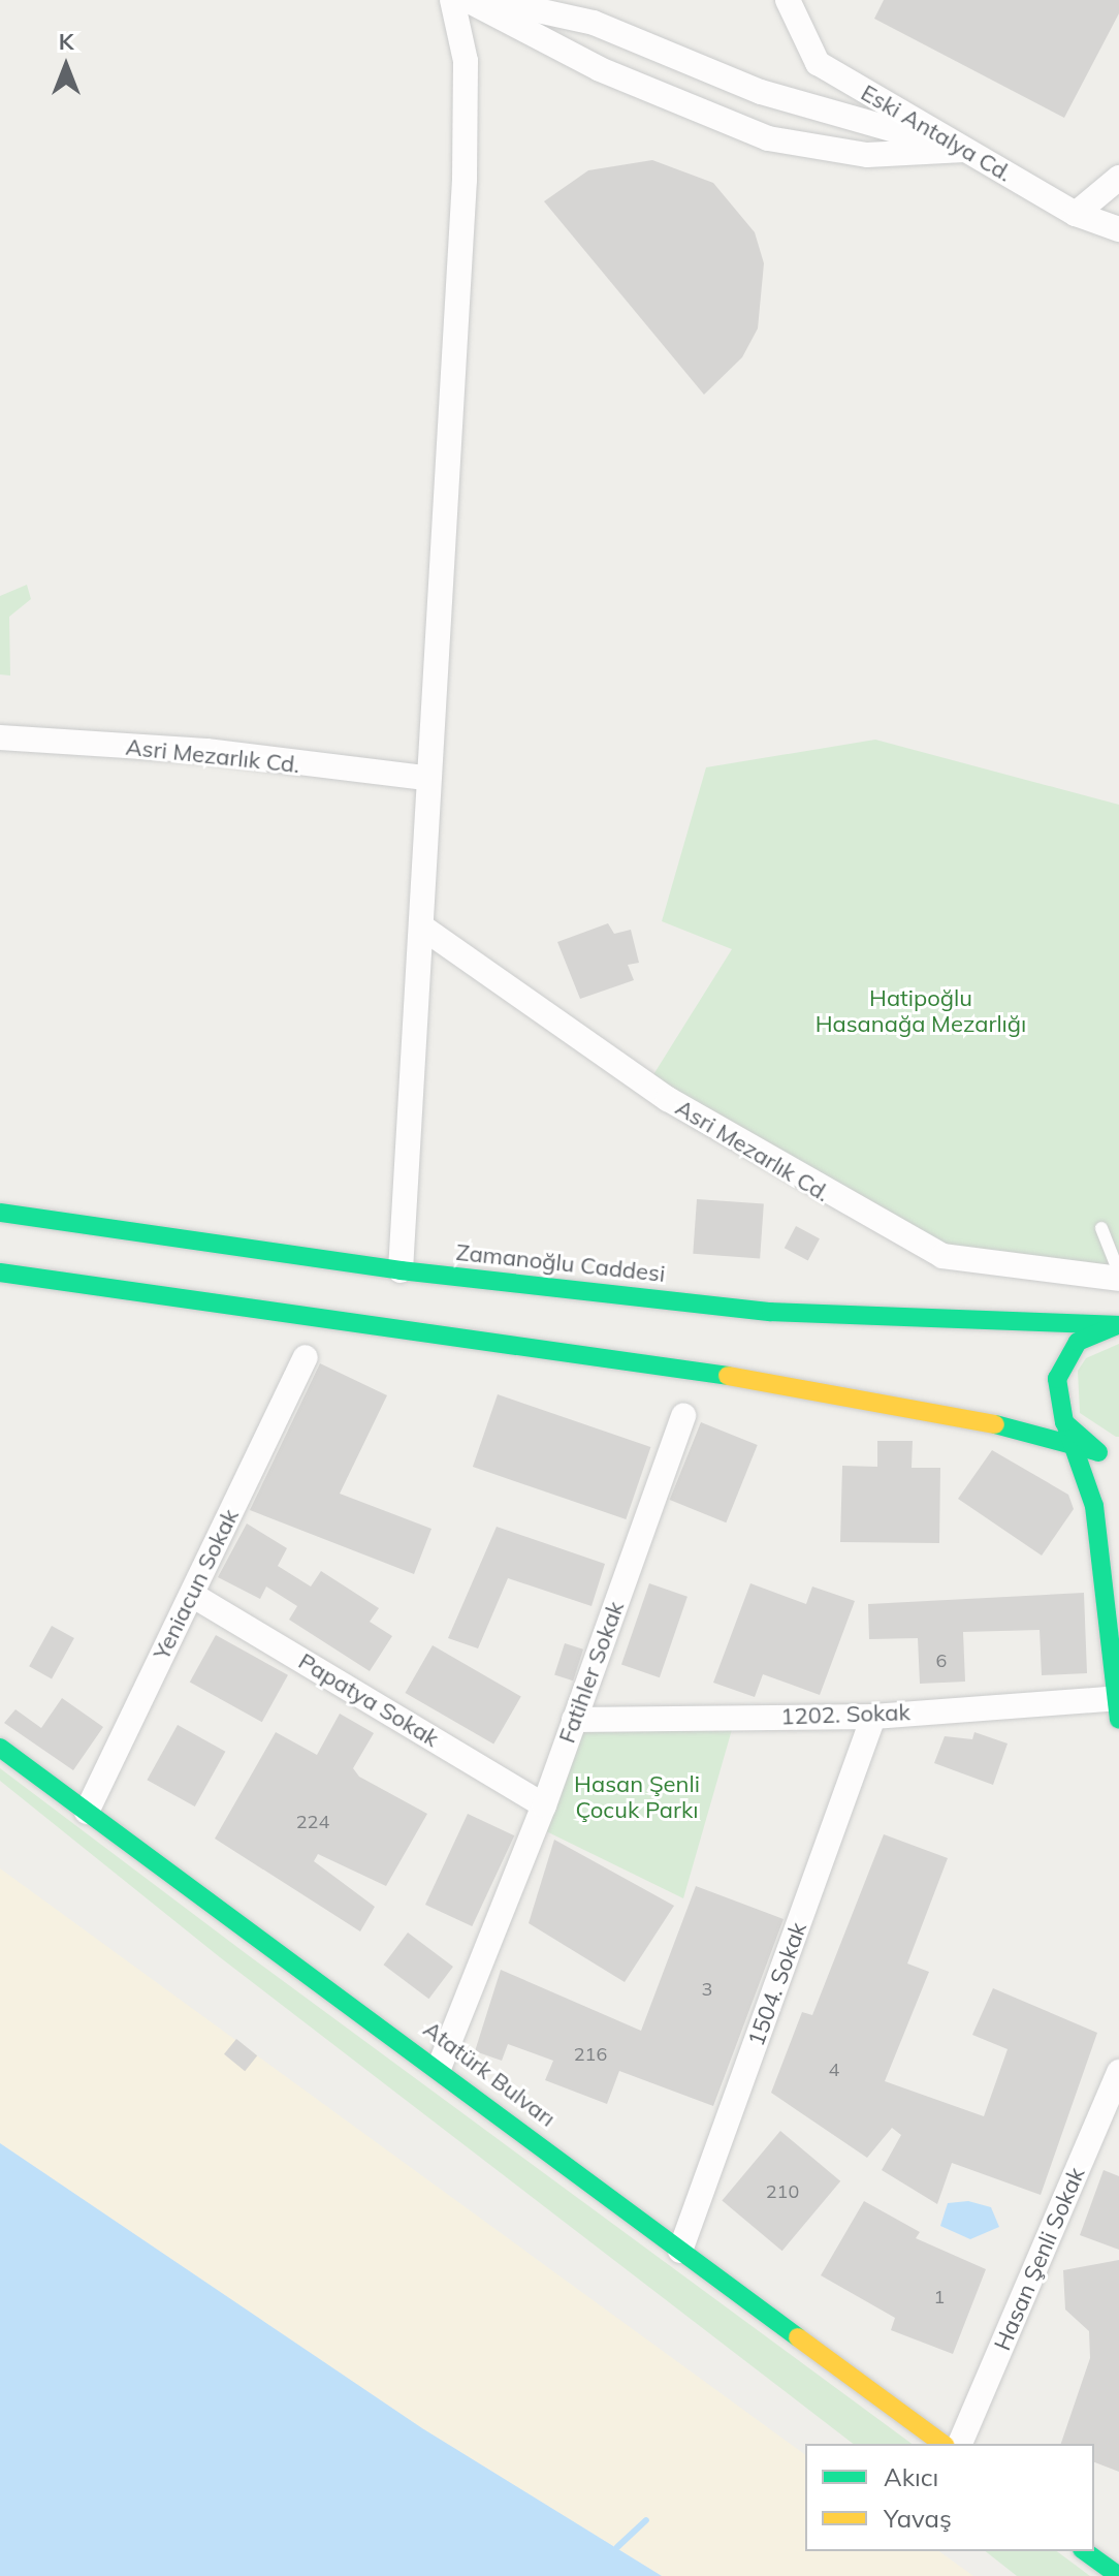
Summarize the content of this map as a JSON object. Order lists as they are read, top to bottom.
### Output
{
  "streets": {
    "main road": ["Zamanoğlu Caddesi", "Atatürk Bulvarı"],
    "street": [
      "Eski Antalya Cd.",
      "Asri Mezarlık Cd.",
      "Yeniacun Sokak",
      "Fatihler Sokak",
      "Papatya Sokak",
      "1202. Sokak",
      "1504. Sokak",
      "Hasan Şenli Sokak"
    ]
  },
  "crossings": [
    ["Yeniacun Sokak", "Papatya Sokak"],
    ["Yeniacun Sokak", "Atatürk Bulvarı"],
    ["Fatihler Sokak", "Papatya Sokak"],
    ["Fatihler Sokak", "1202. Sokak"],
    ["Fatihler Sokak", "Atatürk Bulvarı"],
    ["1202. Sokak", "1504. Sokak"],
    ["1504. Sokak", "Atatürk Bulvarı"]
  ],
  "parks": ["Hatipoğlu Hasanağa Mezarlığı", "Hasan Şenli Çocuk Parkı"],
  "house_numbers": [
    "6",
    "224",
    "3",
    "216",
    "4",
    "210",
    "1"
  ],
  "legend": ["Akıcı", "Yavaş"],
  "north": "top"
}
